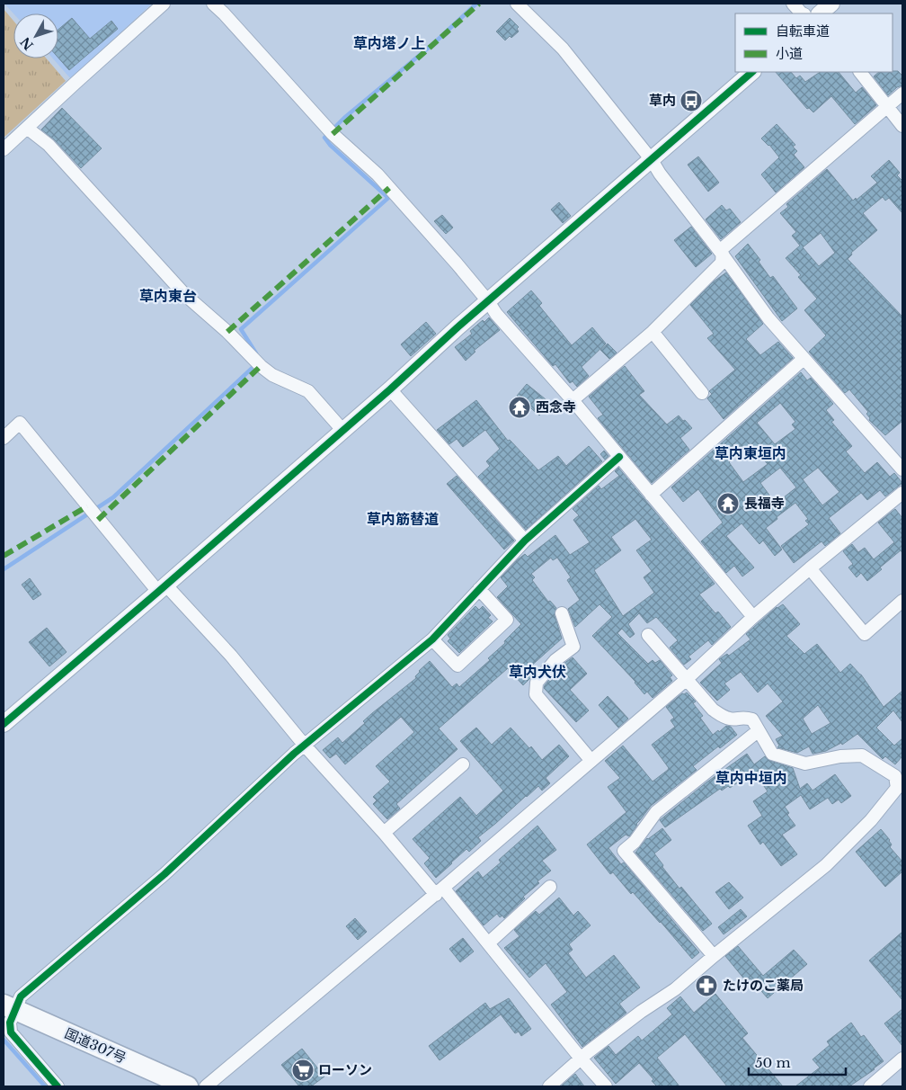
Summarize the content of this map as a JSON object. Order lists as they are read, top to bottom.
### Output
{
  "streets": {
    "highway": ["国道307号"]
  },
  "districts": [
    "草内塔ノ上",
    "草内東台",
    "草内東垣内",
    "草内筋替道",
    "草内犬伏",
    "草内中垣内"
  ],
  "places": {
    "bus stop": ["草内"],
    "temple": ["西念寺", "長福寺"],
    "pharmacy": ["たけのこ薬局"],
    "supermarket": ["ローソン"]
  },
  "legend": ["自転車道", "小道"],
  "scale_bar": "50 m",
  "north": "bottom left"
}
